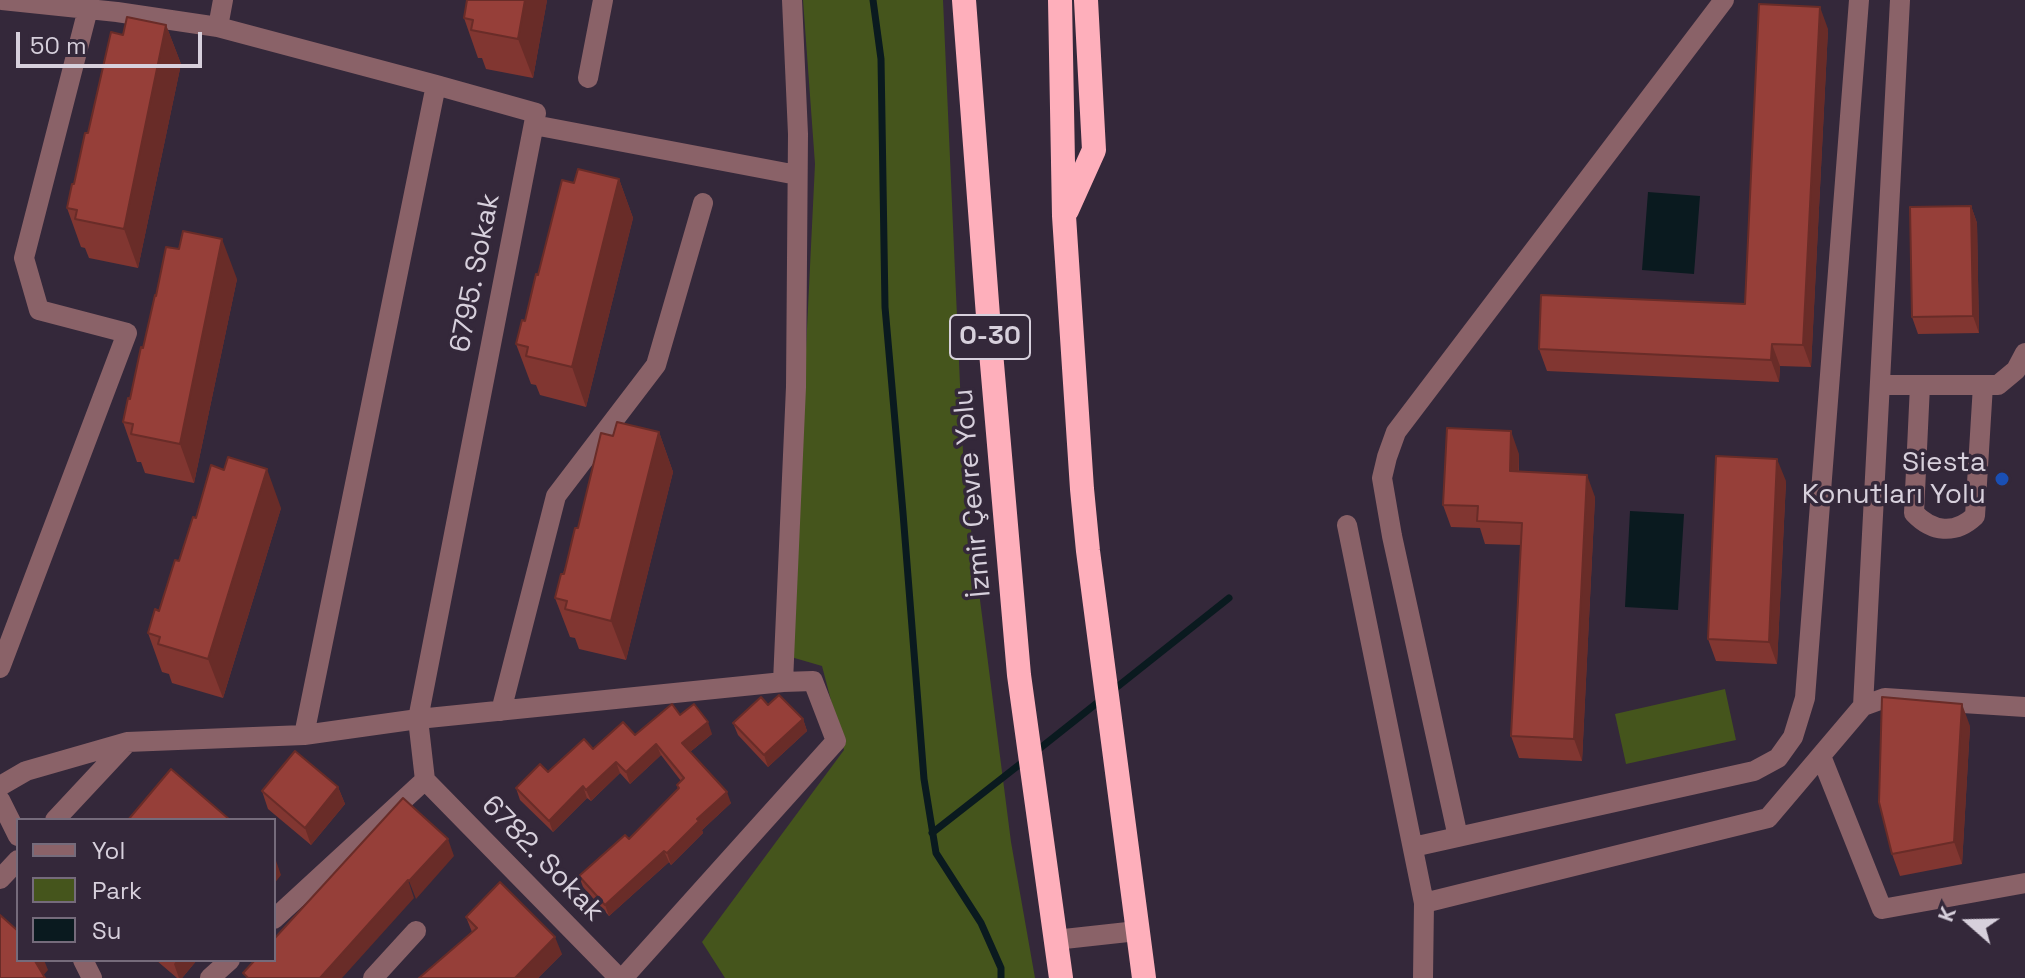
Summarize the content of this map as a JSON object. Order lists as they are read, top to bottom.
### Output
{
  "streets": {
    "highway": ["O-30", "İzmir Çevre Yolu"],
    "street": ["6795. Sokak", "6782. Sokak"]
  },
  "crossings": [
    ["6795. Sokak", "6782. Sokak"]
  ],
  "places": ["Siesta Konutları Yolu"],
  "legend": ["Yol", "Park", "Su"],
  "scale_bar": "50 m",
  "north": "left"
}
